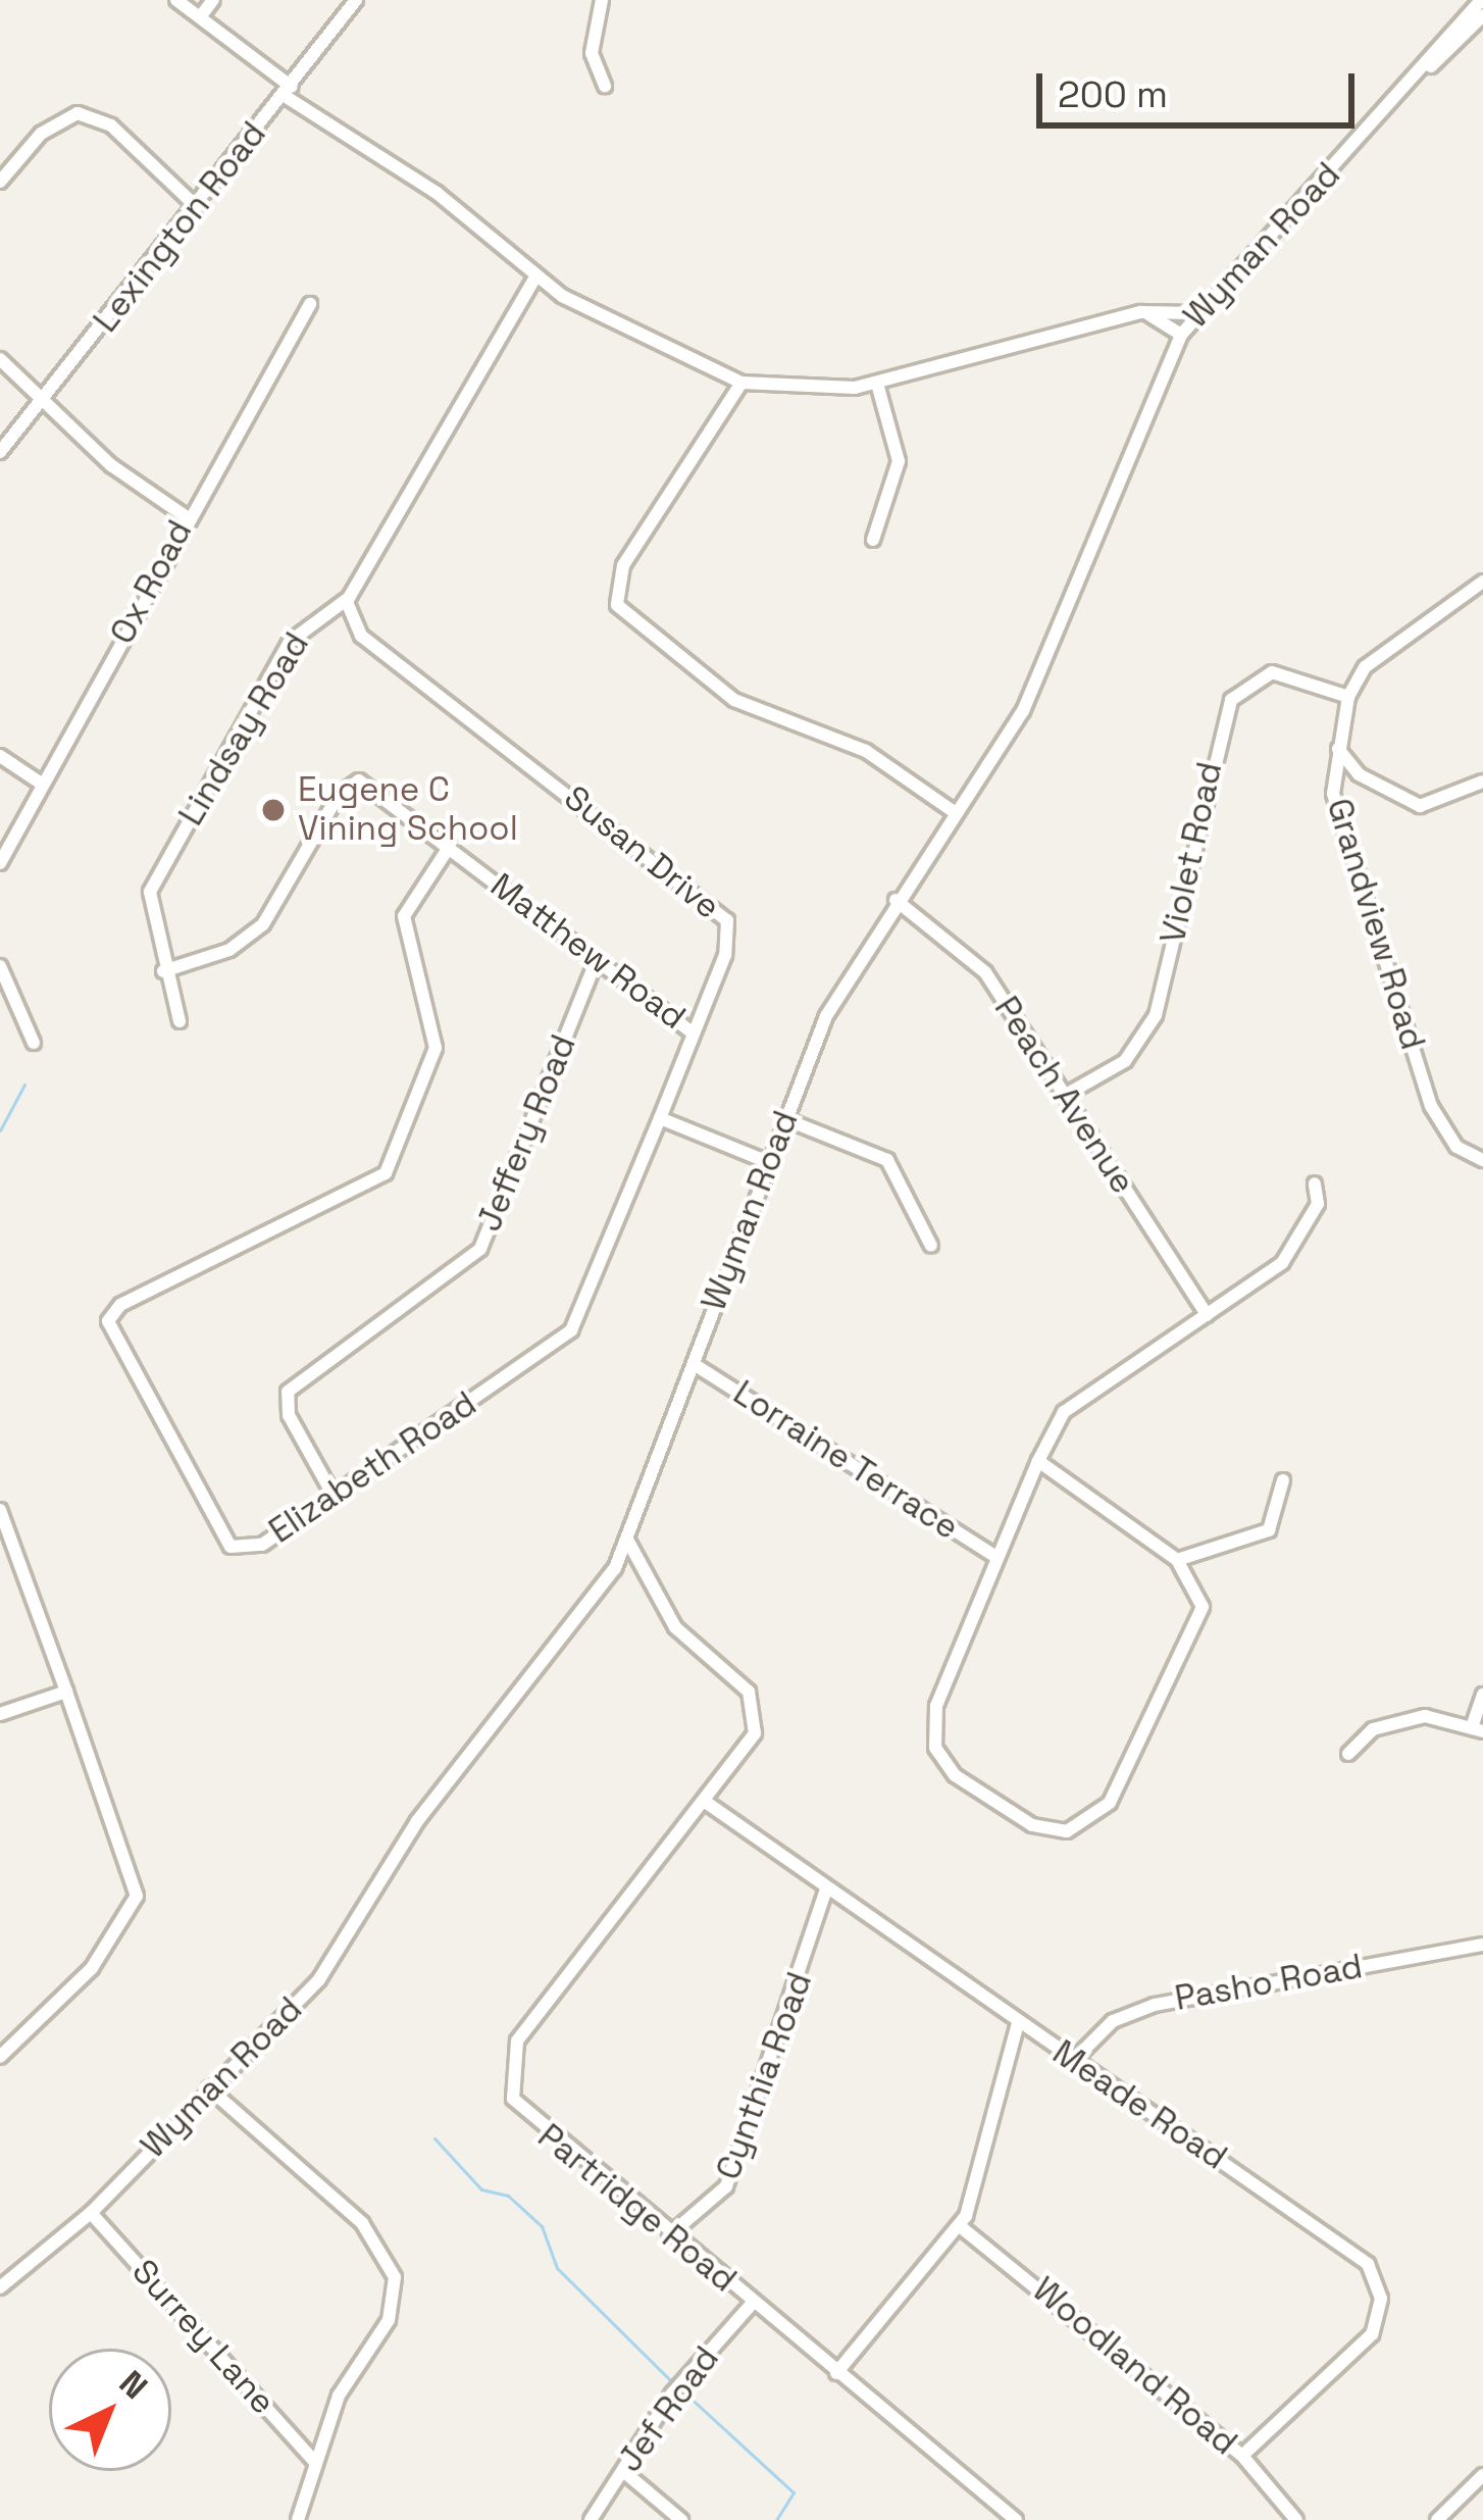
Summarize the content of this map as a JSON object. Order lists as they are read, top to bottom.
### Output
{
  "streets": {
    "street": [
      "Lexington Road",
      "Wyman Road",
      "Ox Road",
      "Lindsay Road",
      "Susan Drive",
      "Violet Road",
      "Grandview Road",
      "Matthew Road",
      "Peach Avenue",
      "Jeffery Road",
      "Lorraine Terrace",
      "Elizabeth Road",
      "Pasho Road",
      "Cynthia Road",
      "Meade Road",
      "Partridge Road",
      "Surrey Lane",
      "Woodland Road",
      "Jef Road"
    ]
  },
  "crossings": [
    ["Wyman Road", "Peach Avenue"],
    ["Wyman Road", "Lorraine Terrace"],
    ["Wyman Road", "Partridge Road"],
    ["Wyman Road", "Surrey Lane"],
    ["Lindsay Road", "Susan Drive"],
    ["Lindsay Road", "Matthew Road"],
    ["Susan Drive", "Matthew Road"],
    ["Susan Drive", "Elizabeth Road"],
    ["Violet Road", "Grandview Road"],
    ["Violet Road", "Peach Avenue"],
    ["Matthew Road", "Jeffery Road"],
    ["Matthew Road", "Elizabeth Road"],
    ["Jeffery Road", "Elizabeth Road"],
    ["Pasho Road", "Meade Road"],
    ["Cynthia Road", "Meade Road"],
    ["Cynthia Road", "Partridge Road"],
    ["Meade Road", "Partridge Road"],
    ["Meade Road", "Woodland Road"],
    ["Partridge Road", "Jef Road"]
  ],
  "places": ["Eugene C Vining School"],
  "scale_bar": "200 m",
  "north": "top right"
}
